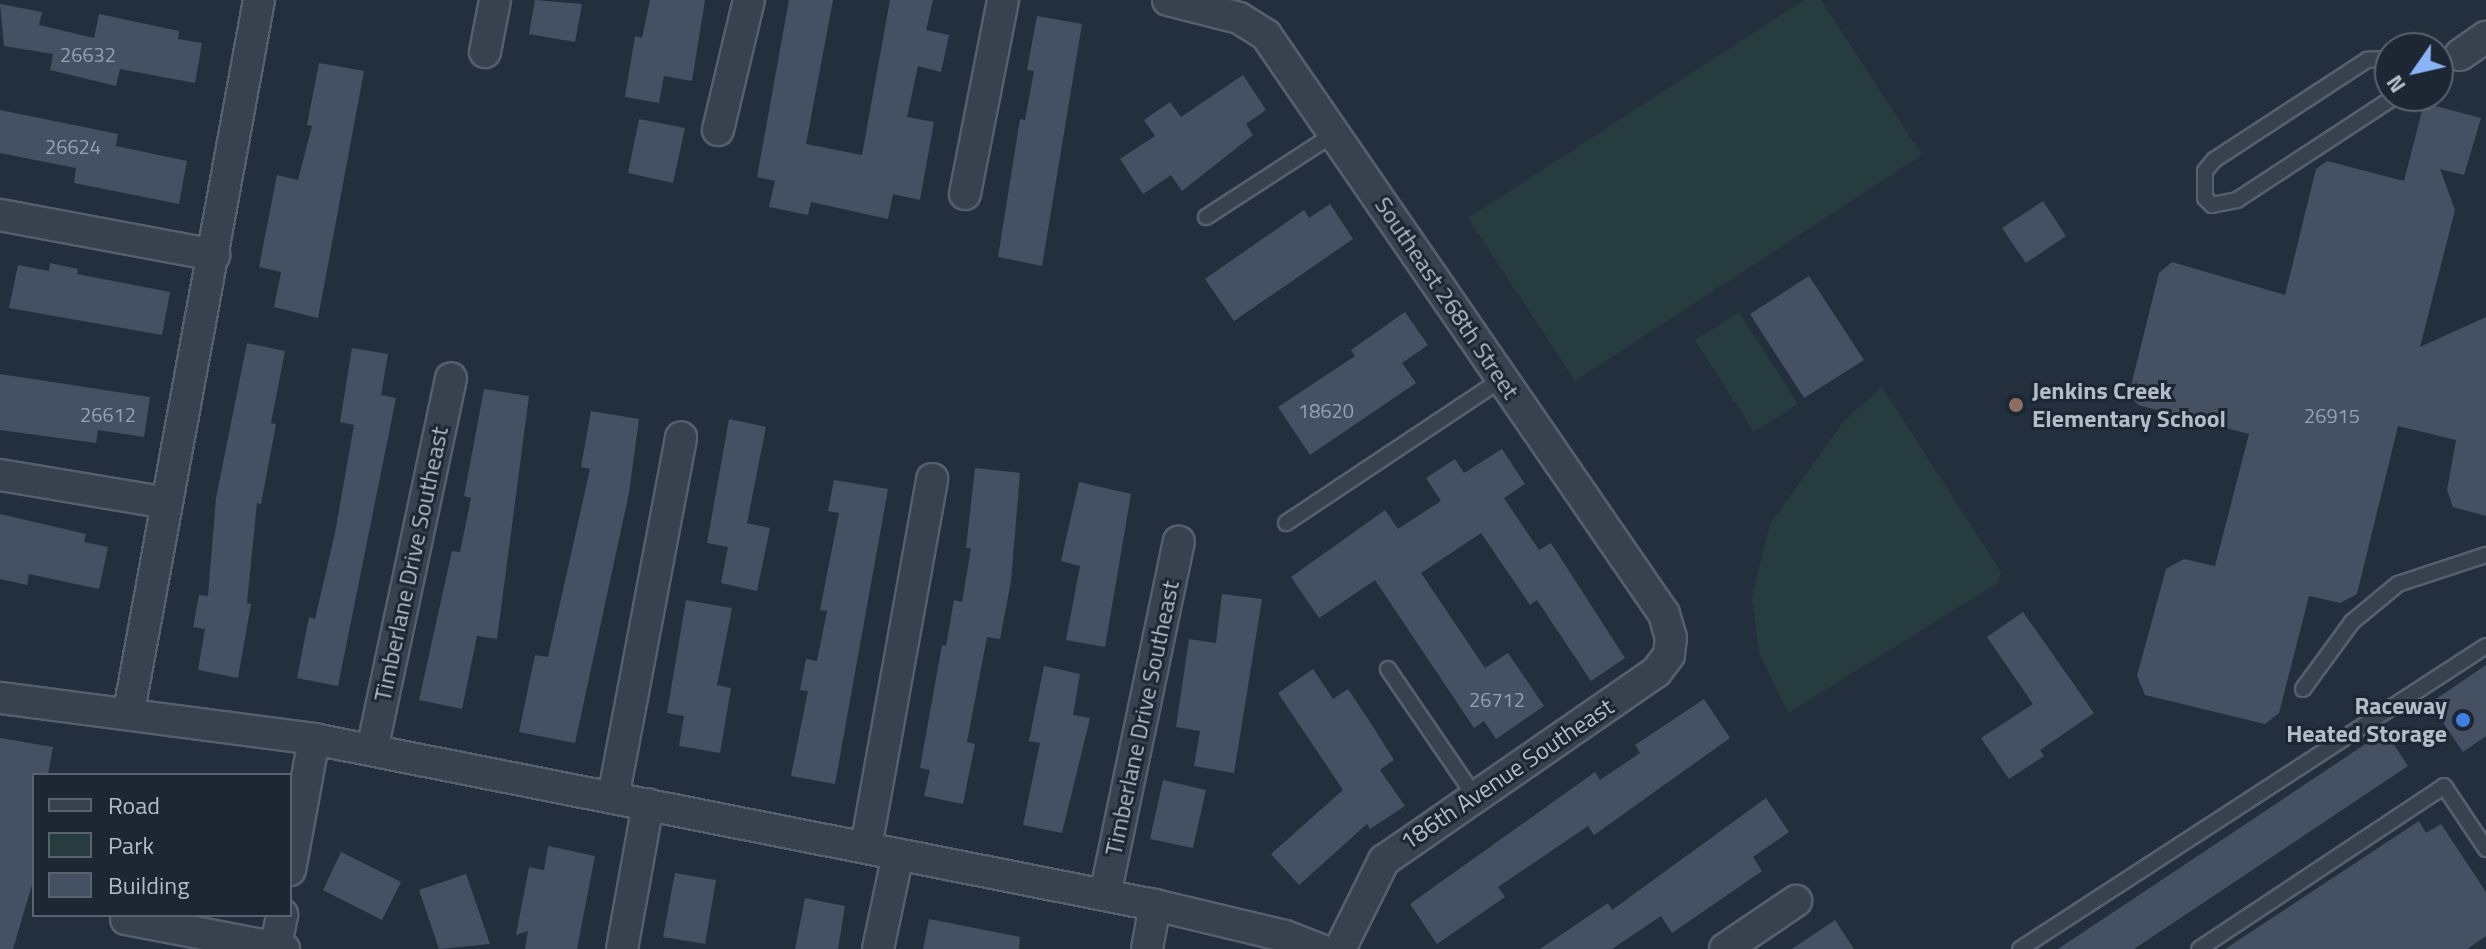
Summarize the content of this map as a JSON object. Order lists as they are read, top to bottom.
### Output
{
  "streets": {
    "street": ["Southeast 268th Street", "Timberlane Drive Southeast", "186th Avenue Southeast"]
  },
  "crossings": [
    ["Southeast 268th Street", "186th Avenue Southeast"]
  ],
  "places": ["Jenkins Creek Elementary School", "Raceway Heated Storage"],
  "house_numbers": [
    "26632",
    "26624",
    "18620",
    "26612",
    "26915",
    "26712"
  ],
  "legend": ["Road", "Park", "Building"],
  "north": "bottom left"
}
